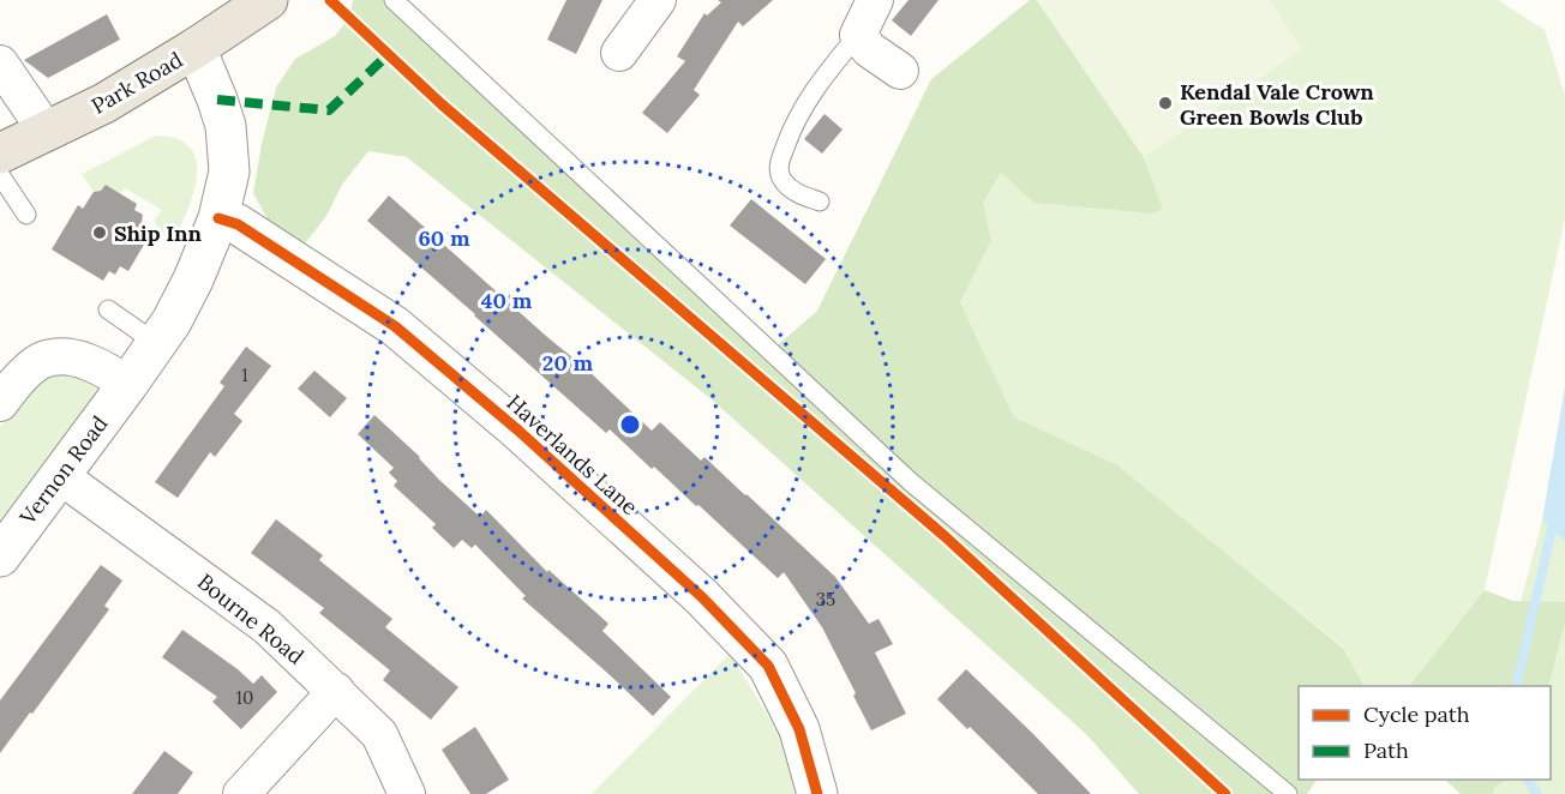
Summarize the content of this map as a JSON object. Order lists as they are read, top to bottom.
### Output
{
  "streets": {
    "highway": ["Park Road"],
    "street": ["Haverlands Lane", "Vernon Road", "Bourne Road"]
  },
  "crossings": [
    ["Park Road", "Vernon Road"],
    ["Haverlands Lane", "Vernon Road"],
    ["Vernon Road", "Bourne Road"]
  ],
  "places": ["Kendal Vale Crown Green Bowls Club", "Ship Inn"],
  "house_numbers": ["1", "35", "10"],
  "legend": ["Cycle path", "Path"],
  "rings": ["60 m", "40 m", "20 m"]
}
